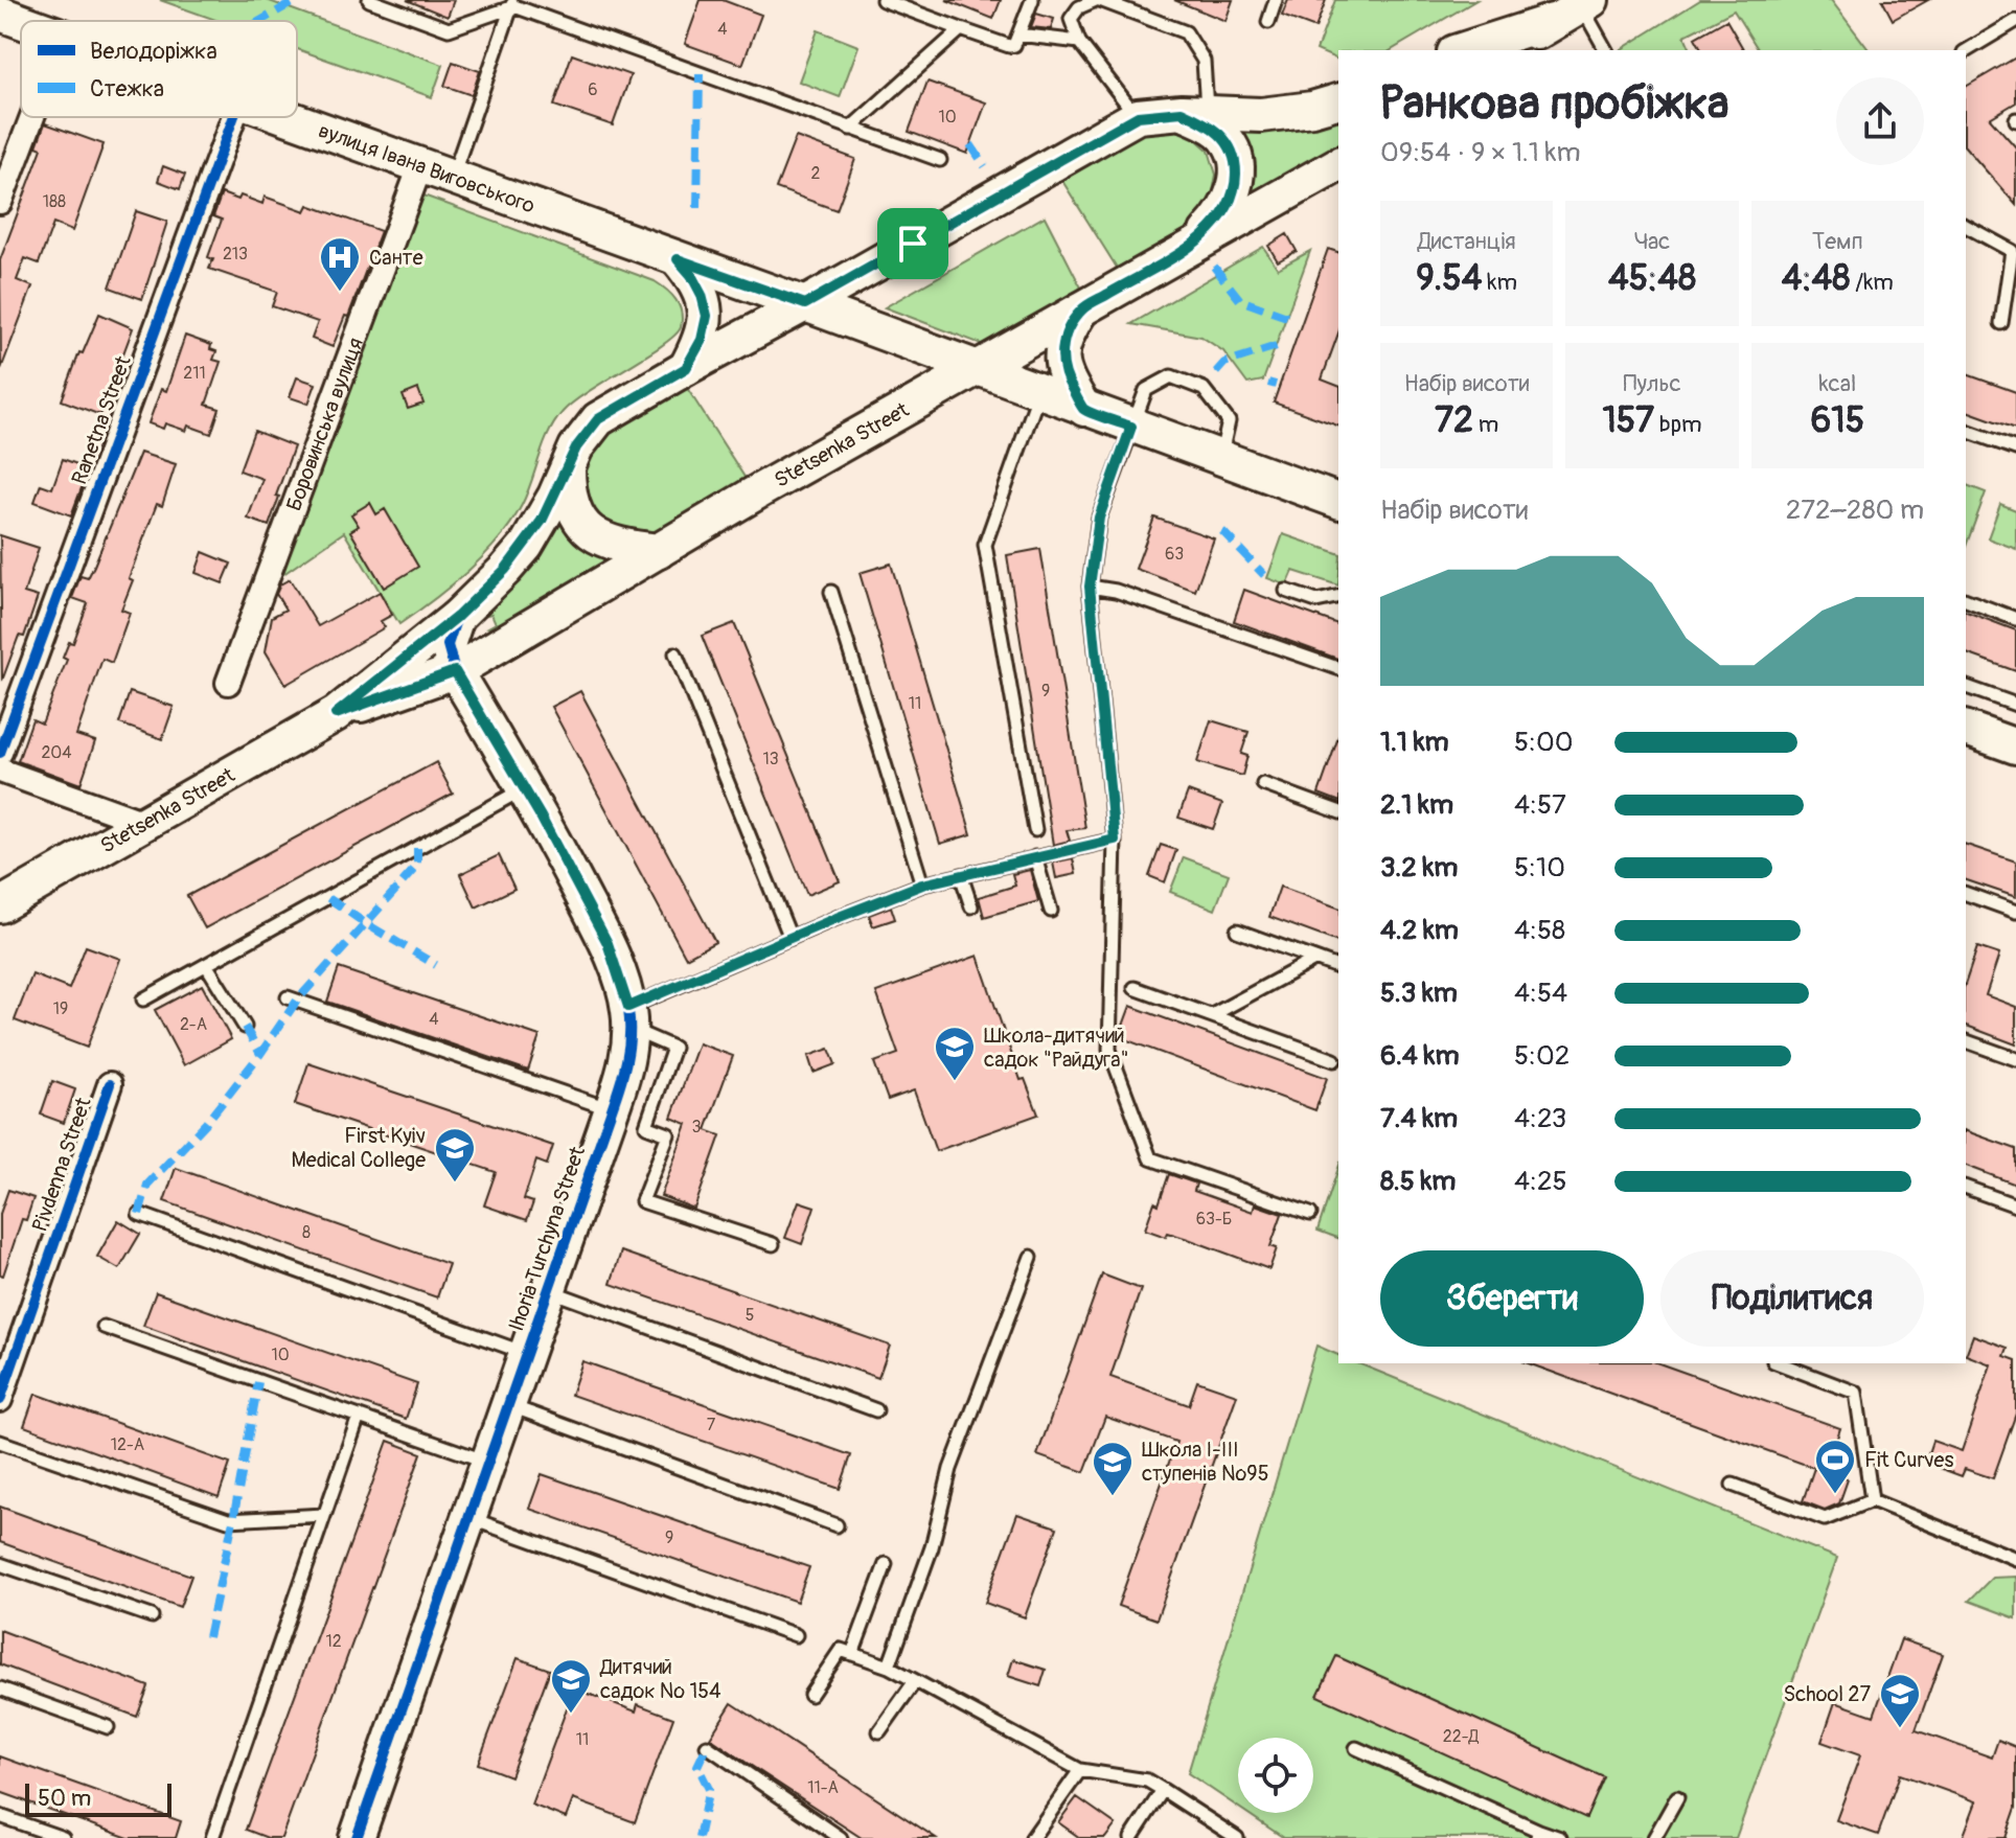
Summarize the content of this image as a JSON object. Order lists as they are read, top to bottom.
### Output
{
  "streets": {
    "main road": ["вулиця Івана Виговського", "Stetsenka Street", "Ihoria Turchyna Street"],
    "street": ["Ranetna Street", "Боровинська вулиця", "Pivdenna Street"]
  },
  "crossings": [
    ["вулиця Івана Виговського", "Боровинська вулиця"],
    ["вулиця Івана Виговського", "Stetsenka Street"],
    ["Stetsenka Street", "Ihoria Turchyna Street"]
  ],
  "places": {
    "hospital": ["Санте"],
    "school or university": [
      "Школа-дитячий садок \"Райдуга\"",
      "First Kyiv Medical College",
      "Школа І-ІІІ ступенів №95",
      "Дитячий садок № 154",
      "School 27"
    ],
    "sports": ["Fit Curves"]
  },
  "house_numbers": [
    "4",
    "6",
    "10",
    "2",
    "188",
    "213",
    "211",
    "63",
    "9",
    "11",
    "204",
    "13",
    "19",
    "4",
    "2-А",
    "3",
    "63-Б",
    "8",
    "5",
    "10",
    "7",
    "12-А",
    "9",
    "12",
    "22-Д",
    "11",
    "11-А"
  ],
  "legend": ["Велодоріжка", "Стежка"],
  "scale_bar": "50 m",
  "page": {
    "heading": ["Ранкова пробіжка", "09:54 · 9 × 1.1 km"],
    "stats": [
      ["Дистанція", "9.54 km"],
      ["Час", "45:48"],
      ["Темп", "4:48 /km"],
      ["Набір висоти", "72 m"],
      ["Пульс", "157 bpm"],
      ["kcal", "615"]
    ],
    "chart": ["Набір висоти", "272–280 m"],
    "list": [
      {
        "name": "1.1 km",
        "note": "5:00"
      },
      {
        "name": "2.1 km",
        "note": "4:57"
      },
      {
        "name": "3.2 km",
        "note": "5:10"
      },
      {
        "name": "4.2 km",
        "note": "4:58"
      },
      {
        "name": "5.3 km",
        "note": "4:54"
      },
      {
        "name": "6.4 km",
        "note": "5:02"
      },
      {
        "name": "7.4 km",
        "note": "4:23"
      },
      {
        "name": "8.5 km",
        "note": "4:25"
      }
    ],
    "buttons": ["Зберегти", "Поділитися"],
    "scale": "50 m"
  }
}
